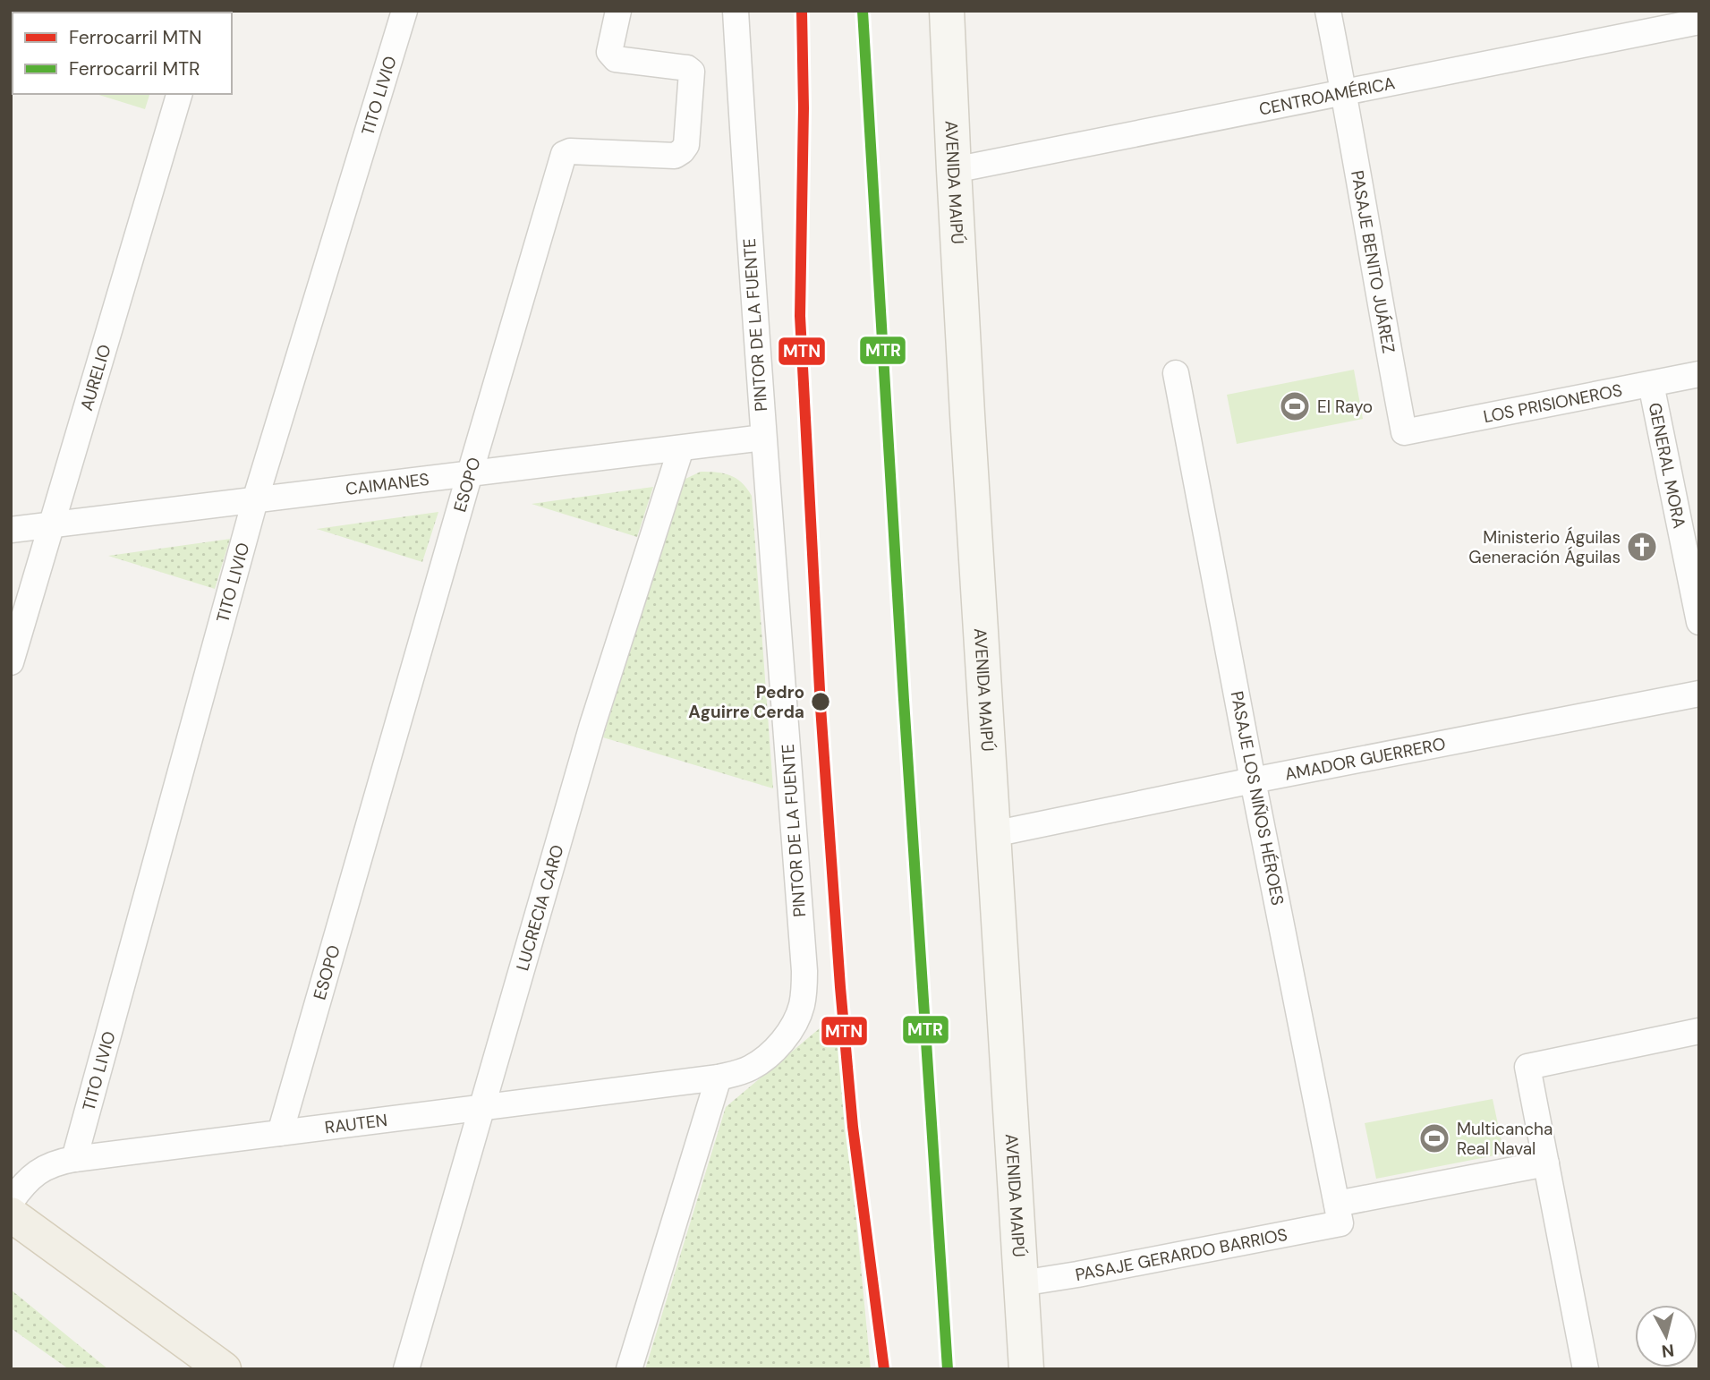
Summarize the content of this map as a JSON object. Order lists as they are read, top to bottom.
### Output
{
  "streets": {
    "main road": ["AVENIDA MAIPÚ"],
    "street": [
      "CENTROAMÉRICA",
      "TITO LIVIO",
      "PASAJE BENITO JUÁREZ",
      "PINTOR DE LA FUENTE",
      "AURELIO",
      "LOS PRISIONEROS",
      "GENERAL MORA",
      "CAIMANES",
      "ESOPO",
      "AMADOR GUERRERO",
      "PASAJE LOS NIÑOS HÉROES",
      "LUCRECIA CARO",
      "RAUTEN",
      "PASAJE GERARDO BARRIOS"
    ]
  },
  "crossings": [
    ["CENTROAMÉRICA", "AVENIDA MAIPÚ"],
    ["CENTROAMÉRICA", "PASAJE BENITO JUÁREZ"],
    ["TITO LIVIO", "CAIMANES"],
    ["TITO LIVIO", "RAUTEN"],
    ["AVENIDA MAIPÚ", "AMADOR GUERRERO"],
    ["AVENIDA MAIPÚ", "PASAJE GERARDO BARRIOS"],
    ["PASAJE BENITO JUÁREZ", "LOS PRISIONEROS"],
    ["PINTOR DE LA FUENTE", "CAIMANES"],
    ["PINTOR DE LA FUENTE", "RAUTEN"],
    ["AURELIO", "CAIMANES"],
    ["LOS PRISIONEROS", "GENERAL MORA"],
    ["CAIMANES", "ESOPO"],
    ["CAIMANES", "LUCRECIA CARO"],
    ["ESOPO", "RAUTEN"],
    ["AMADOR GUERRERO", "PASAJE LOS NIÑOS HÉROES"],
    ["PASAJE LOS NIÑOS HÉROES", "PASAJE GERARDO BARRIOS"],
    ["LUCRECIA CARO", "RAUTEN"]
  ],
  "places": {
    "sports": ["El Rayo", "Multicancha Real Naval"],
    "church": ["Ministerio Águilas Generación Águilas"],
    "other": ["Pedro Aguirre Cerda"]
  },
  "lines": ["rail line MTN", "rail line MTR"],
  "legend": ["Ferrocarril MTN", "Ferrocarril MTR"],
  "north": "bottom"
}
